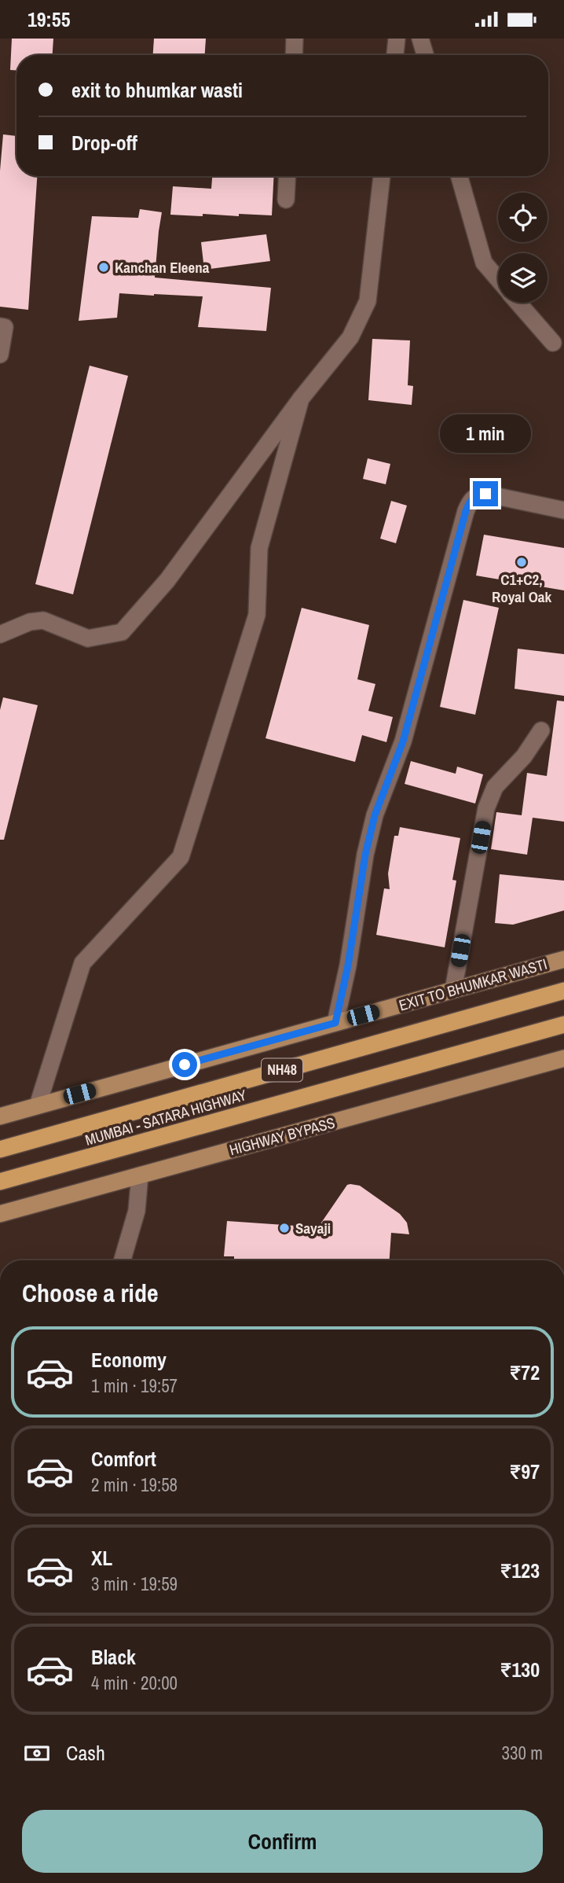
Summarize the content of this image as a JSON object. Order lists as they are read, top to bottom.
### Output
{
  "streets": {
    "highway": ["NH48", "MUMBAI - SATARA HIGHWAY"],
    "main road": ["EXIT TO BHUMKAR WASTI", "HIGHWAY BYPASS"]
  },
  "places": ["Kanchan Eleena", "C1+C2, Royal Oak", "Sayaji"],
  "page": {
    "status": "19:55",
    "banner": ["exit to bhumkar wasti", "Drop-off"],
    "bubble": "1 min",
    "heading": "Choose a ride",
    "list": [
      {
        "name": "Economy",
        "note": "1 min · 19:57",
        "value": "₹72"
      },
      {
        "name": "Comfort",
        "note": "2 min · 19:58",
        "value": "₹97"
      },
      {
        "name": "XL",
        "note": "3 min · 19:59",
        "value": "₹123"
      },
      {
        "name": "Black",
        "note": "4 min · 20:00",
        "value": "₹130"
      }
    ],
    "pay": ["Cash", "330 m"],
    "buttons": "Confirm"
  }
}
